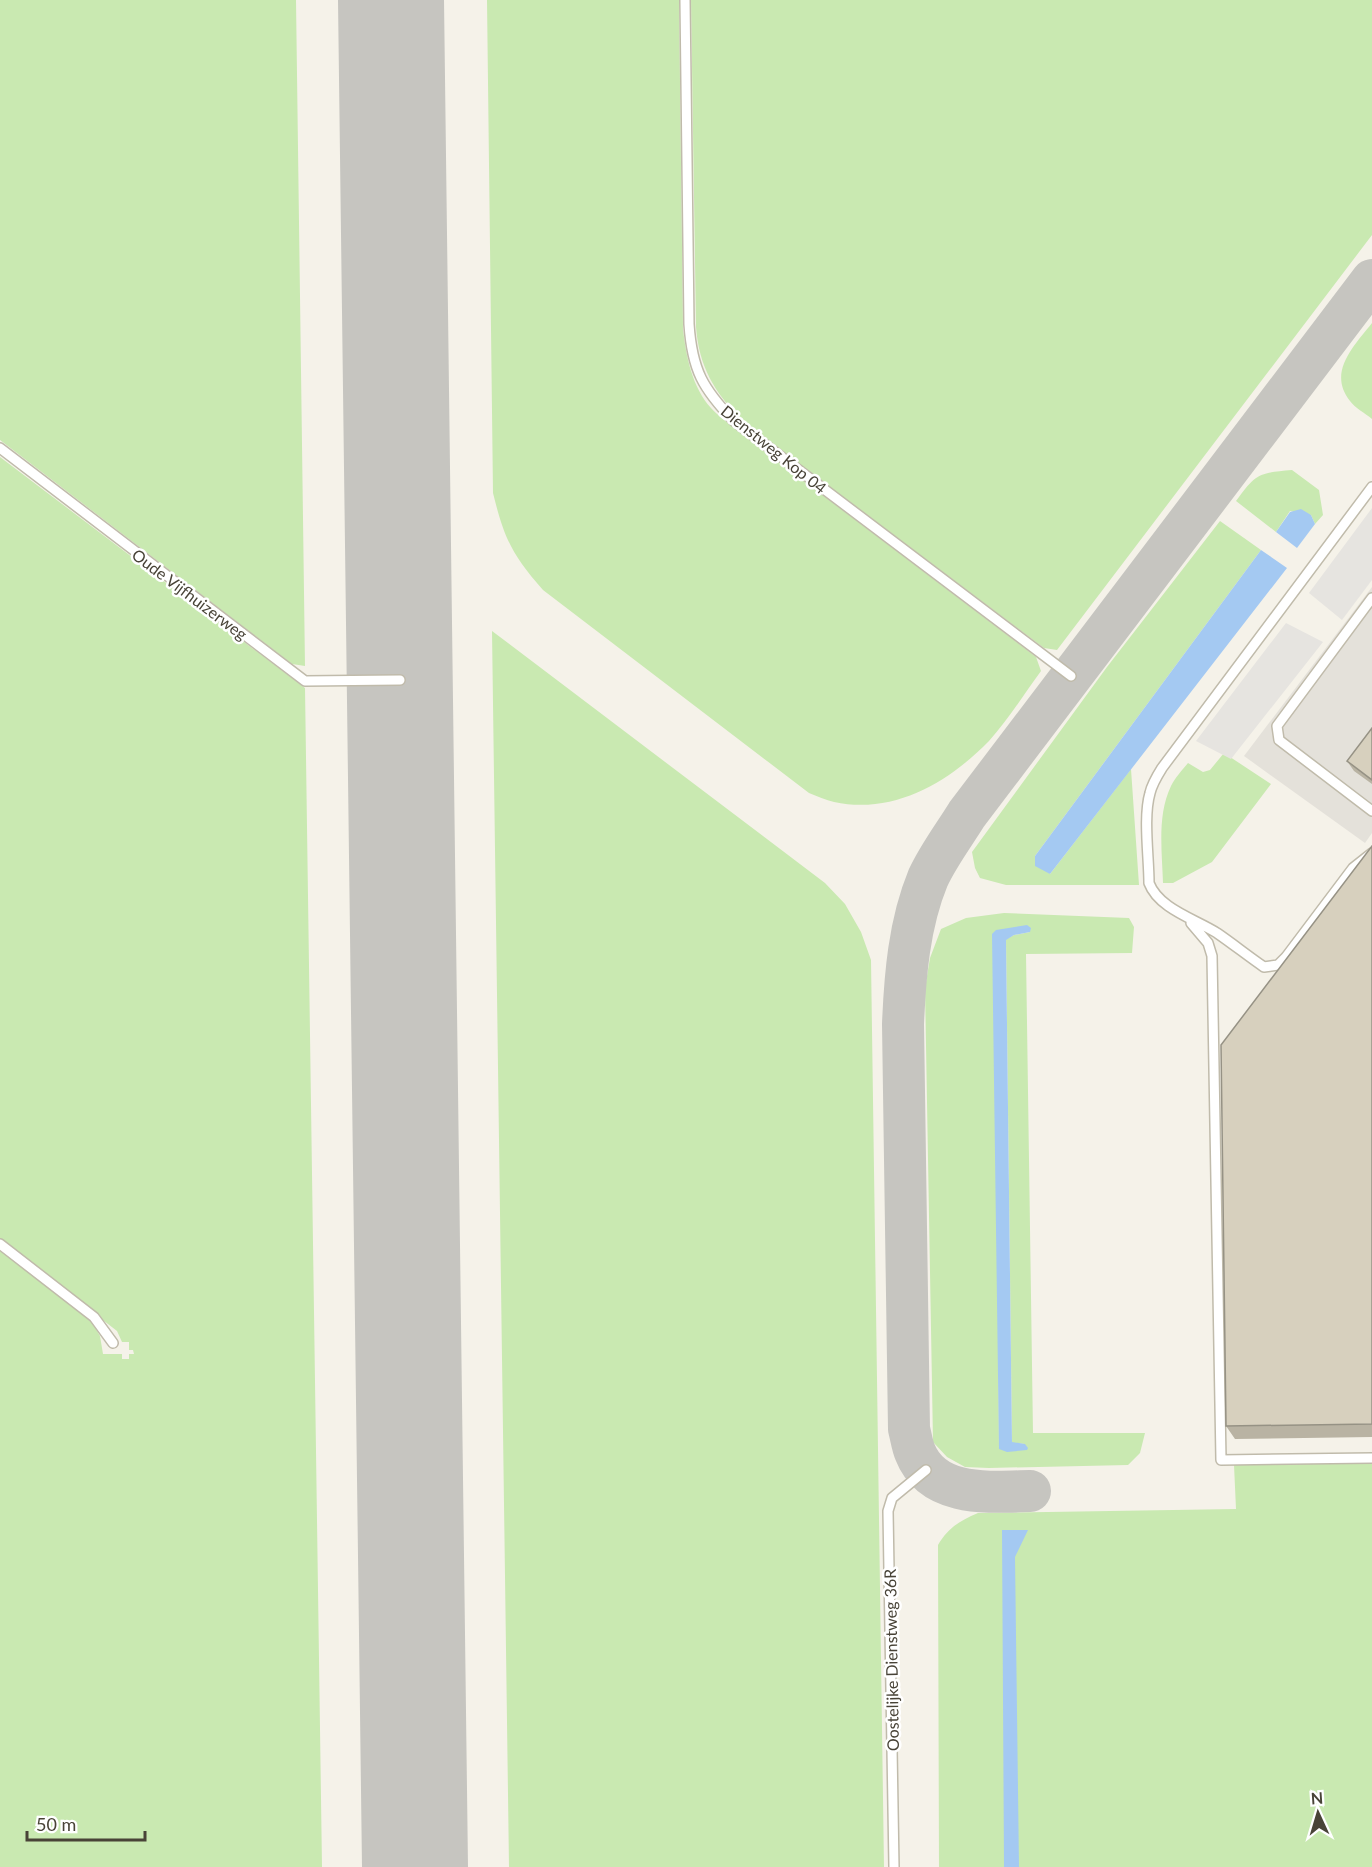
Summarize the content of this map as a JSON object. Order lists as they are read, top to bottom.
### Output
{
  "streets": {
    "lane": ["Dienstweg Kop 04", "Oude Vijfhuizerweg", "Oostelijke Dienstweg 36R"]
  },
  "scale_bar": "50 m",
  "north": "top"
}
